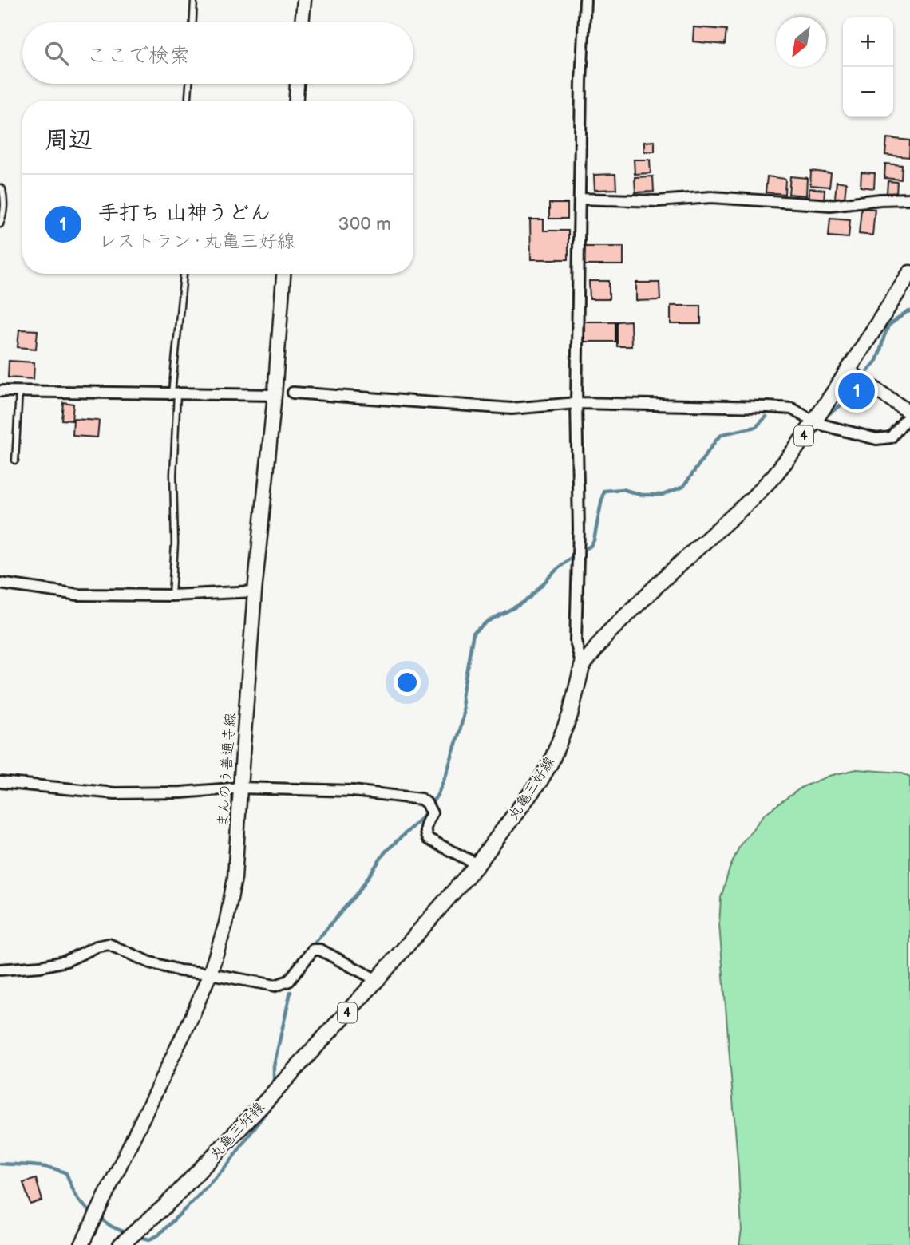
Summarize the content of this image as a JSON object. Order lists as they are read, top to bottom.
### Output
{
  "streets": {
    "main road": ["4", "まんのう善通寺線", "丸亀三好線"]
  },
  "north": "bottom left",
  "page": {
    "map_buttons": ["+", "−"],
    "search": "ここで検索",
    "heading": "周辺",
    "list": [
      {
        "mark": "1",
        "name": "手打ち 山神うどん",
        "note": "レストラン · 丸亀三好線",
        "value": "300 m"
      }
    ],
    "pins": "1"
  }
}
